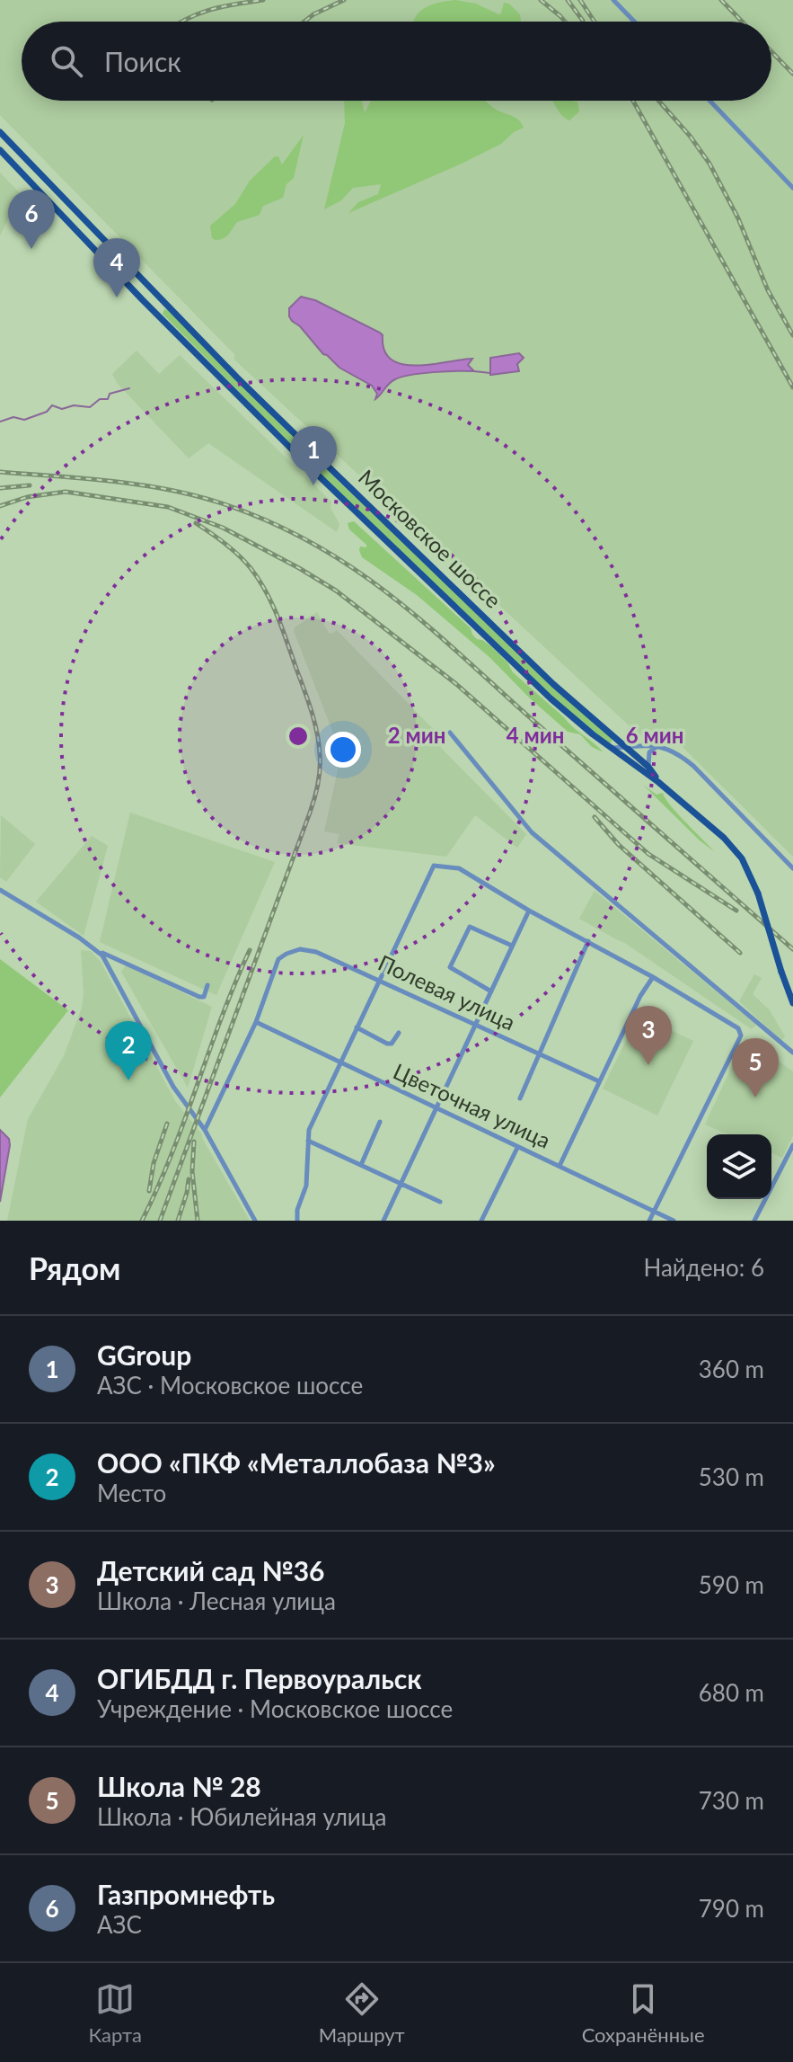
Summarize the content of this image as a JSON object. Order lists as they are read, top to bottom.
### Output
{
  "streets": {
    "main road": ["Московское шоссе"],
    "street": ["Полевая улица", "Цветочная улица"]
  },
  "crossings": [
    ["Полевая улица", "Цветочная улица"]
  ],
  "page": {
    "search": "Поиск",
    "pins": [
      "6",
      "4",
      "1",
      "3",
      "2",
      "5"
    ],
    "heading": ["Рядом", "Найдено: 6"],
    "list": [
      {
        "mark": "1",
        "name": "GGroup",
        "note": "АЗС · Московское шоссе",
        "value": "360 m"
      },
      {
        "mark": "2",
        "name": "ООО «ПКФ «Металлобаза №3»",
        "note": "Место",
        "value": "530 m"
      },
      {
        "mark": "3",
        "name": "Детский сад №36",
        "note": "Школа · Лесная улица",
        "value": "590 m"
      },
      {
        "mark": "4",
        "name": "ОГИБДД г. Первоуральск",
        "note": "Учреждение · Московское шоссе",
        "value": "680 m"
      },
      {
        "mark": "5",
        "name": "Школа № 28",
        "note": "Школа · Юбилейная улица",
        "value": "730 m"
      },
      {
        "mark": "6",
        "name": "Газпромнефть",
        "note": "АЗС",
        "value": "790 m"
      }
    ],
    "nav": ["Карта", "Маршрут", "Сохранённые"]
  },
  "rings": ["2 мин", "4 мин", "6 мин"]
}
